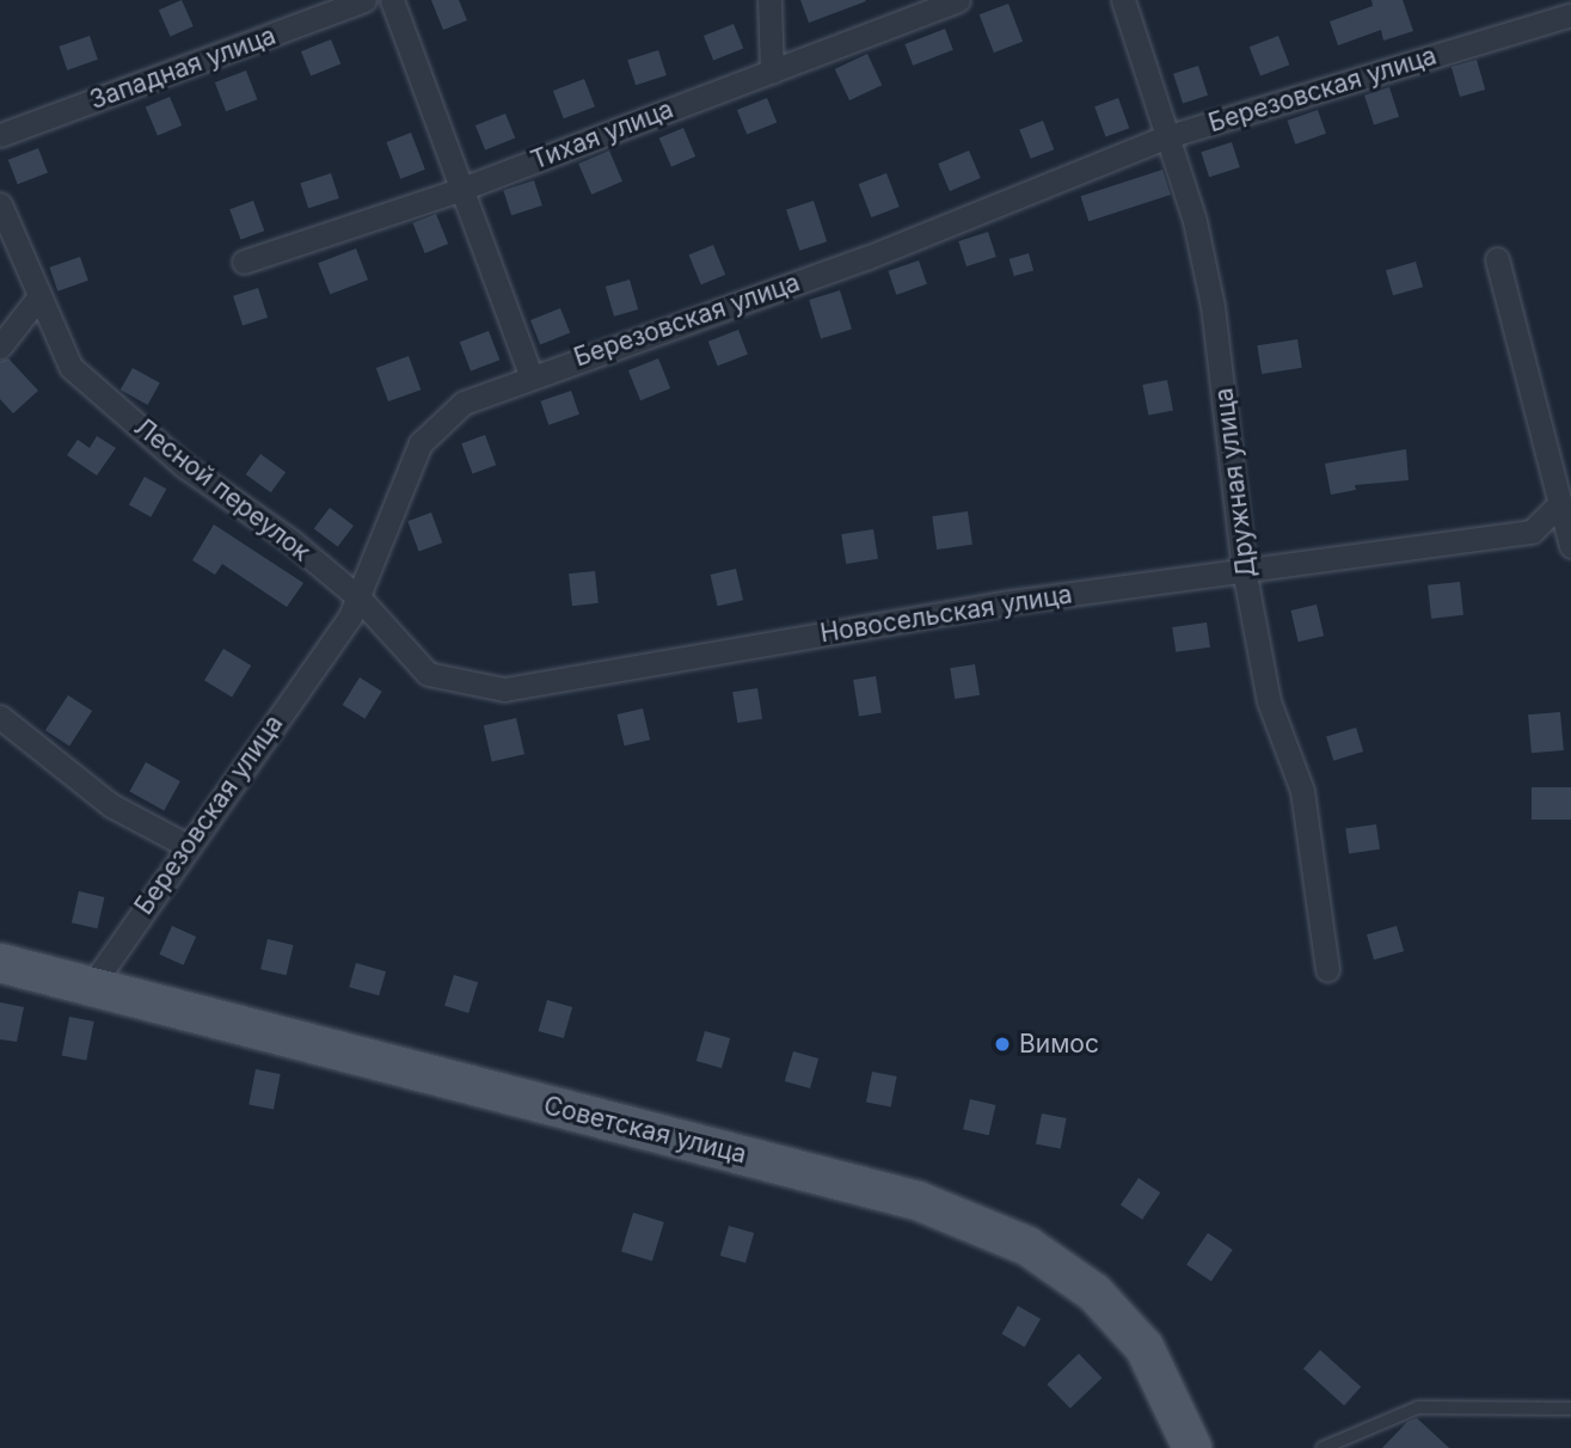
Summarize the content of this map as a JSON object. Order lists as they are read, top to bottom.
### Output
{
  "streets": {
    "main road": ["Советская улица"],
    "street": [
      "Западная улица",
      "Березовская улица",
      "Тихая улица",
      "Дружная улица",
      "Лесной переулок",
      "Новосельская улица"
    ]
  },
  "crossings": [
    ["Березовская улица", "Дружная улица"],
    ["Березовская улица", "Лесной переулок"],
    ["Березовская улица", "Новосельская улица"],
    ["Березовская улица", "Советская улица"],
    ["Дружная улица", "Новосельская улица"],
    ["Лесной переулок", "Новосельская улица"]
  ],
  "places": ["Вимос"]
}
